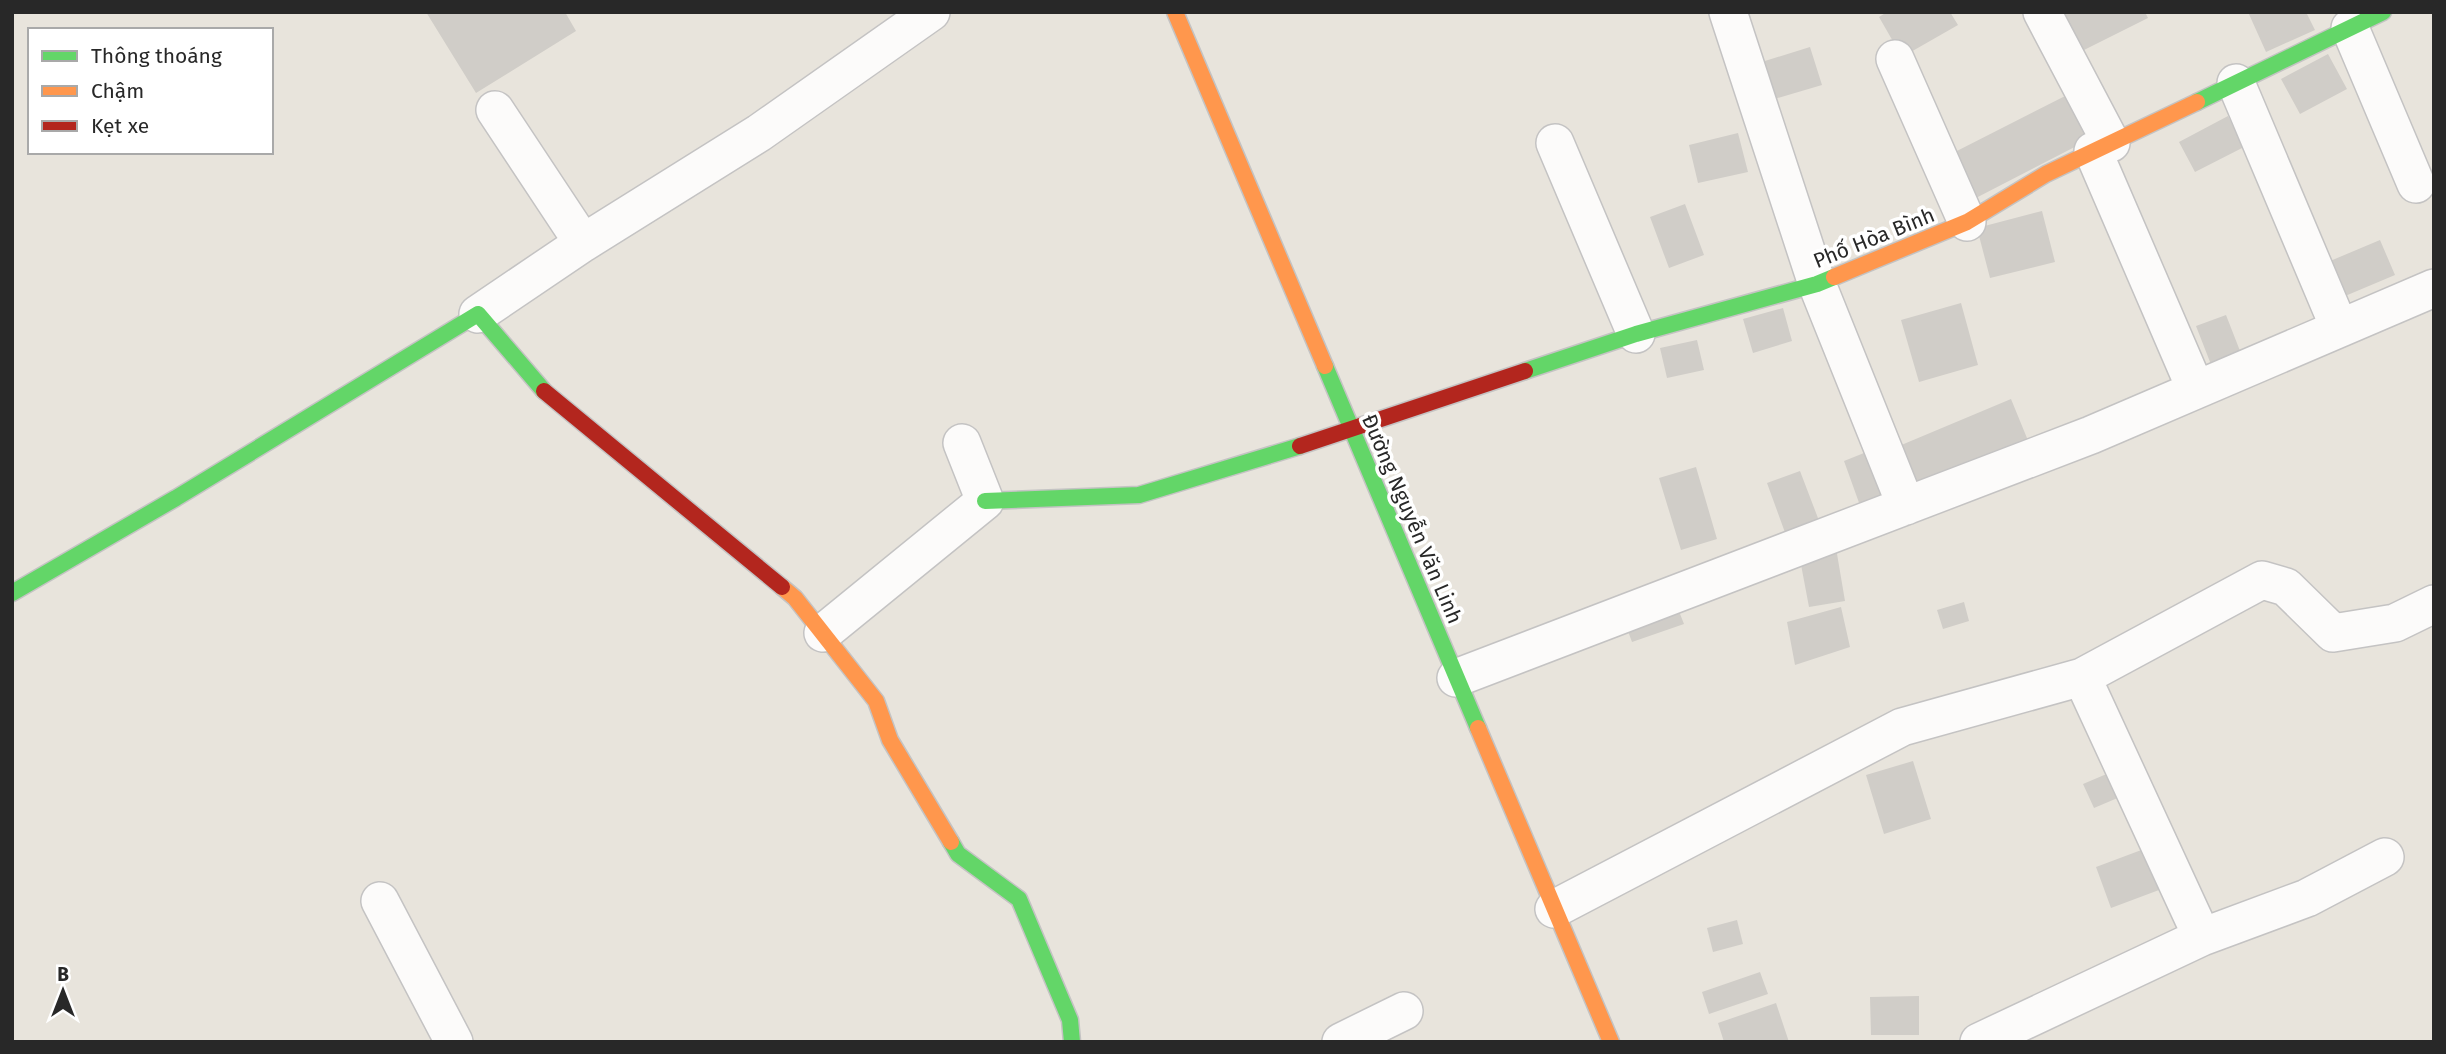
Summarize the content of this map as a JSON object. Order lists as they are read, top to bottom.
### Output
{
  "streets": {
    "street": ["Phố Hòa Bình", "Đường Nguyễn Văn Linh"]
  },
  "crossings": [
    ["Phố Hòa Bình", "Đường Nguyễn Văn Linh"]
  ],
  "legend": ["Thông thoáng", "Chậm", "Kẹt xe"],
  "north": "top"
}
